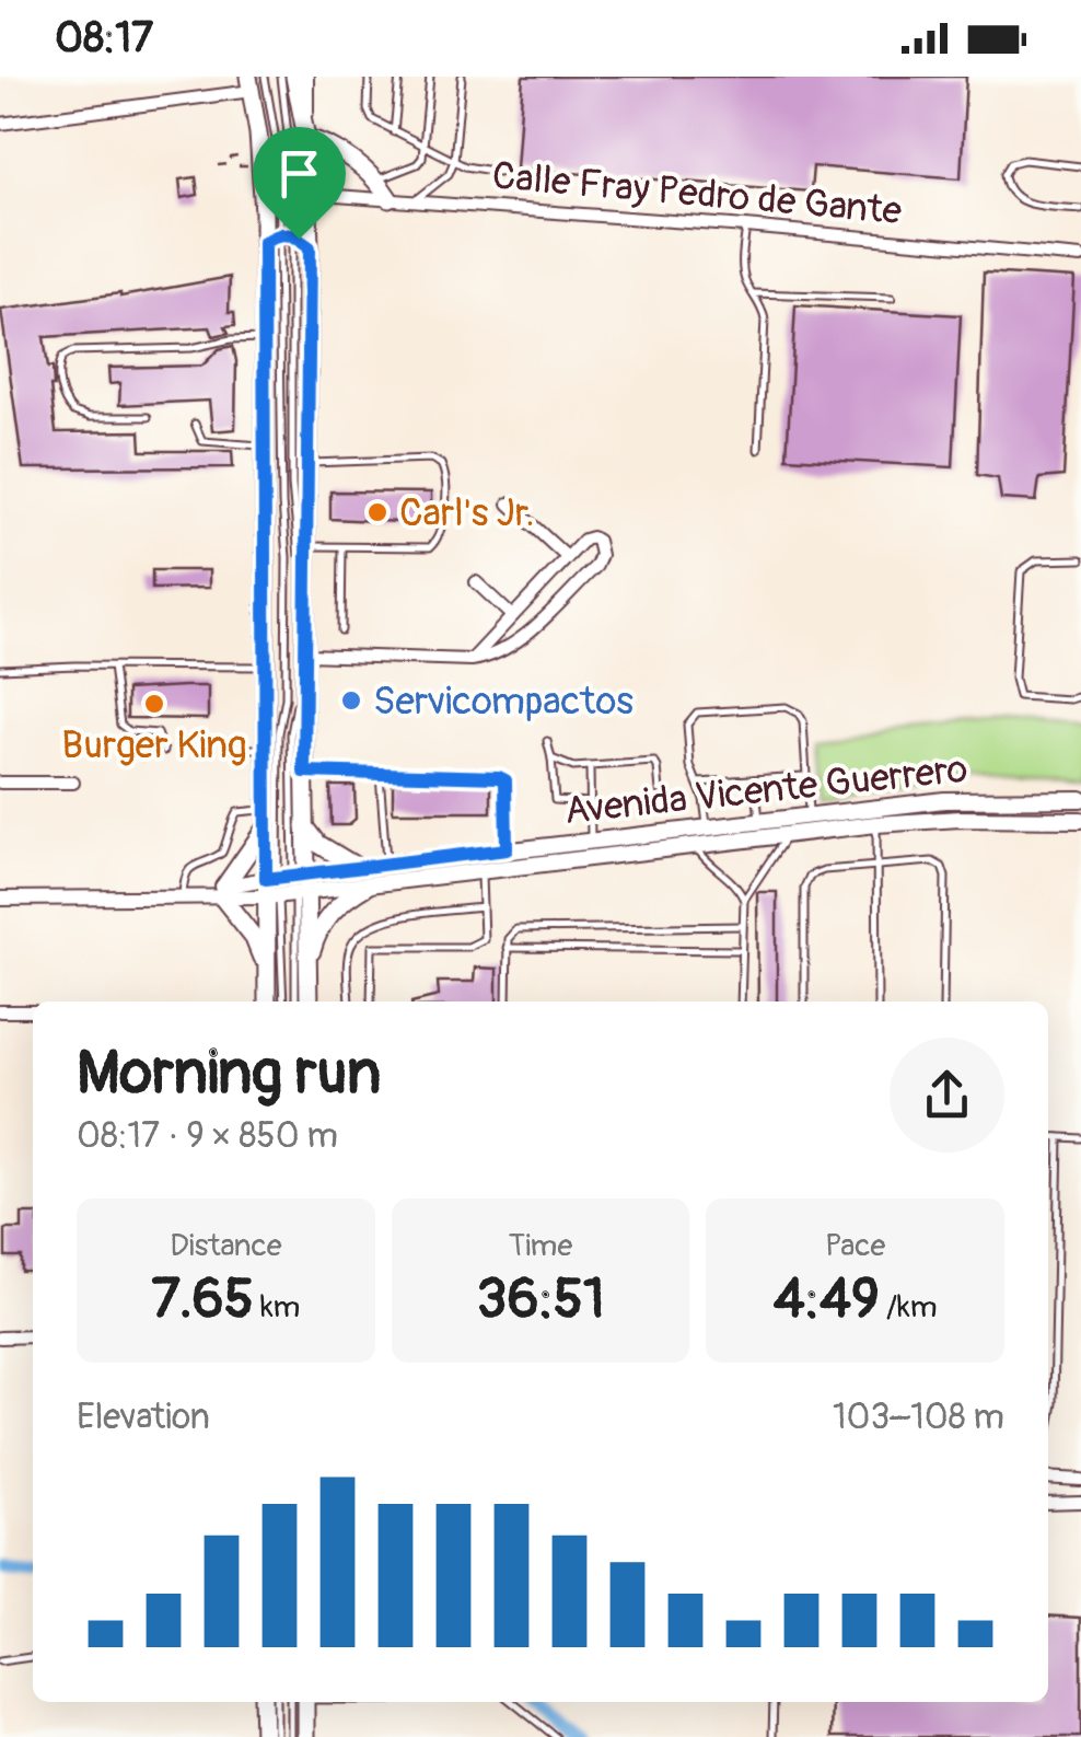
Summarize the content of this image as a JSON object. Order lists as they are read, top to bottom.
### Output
{
  "streets": {
    "main road": ["Avenida Vicente Guerrero"],
    "street": ["Calle Fray Pedro de Gante"]
  },
  "places": ["Carl's Jr.", "Servicompactos", "Burger King"],
  "page": {
    "status": "08:17",
    "heading": ["Morning run", "08:17 · 9 × 850 m"],
    "stats": [
      ["Distance", "7.65 km"],
      ["Time", "36:51"],
      ["Pace", "4:49 /km"]
    ],
    "chart": ["Elevation", "103–108 m"]
  }
}
